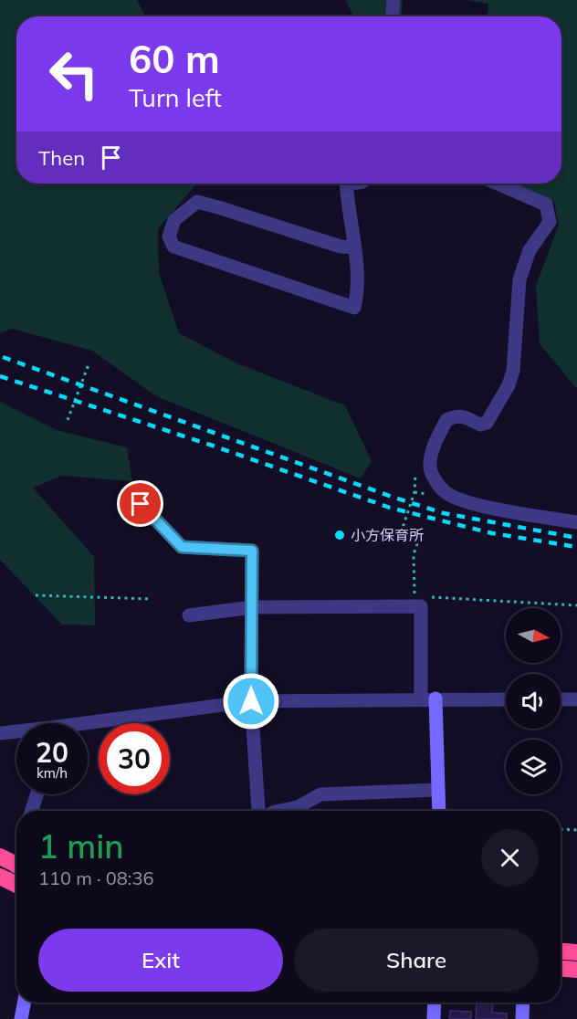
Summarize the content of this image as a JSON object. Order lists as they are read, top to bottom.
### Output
{
  "places": ["小方保育所"],
  "north": "right",
  "page": {
    "turn": ["60 m", "Turn left"],
    "then": "Then",
    "speed": "20 km/h",
    "limit": "30",
    "heading": ["1 min", "110 m · 08:36"],
    "buttons": ["Exit", "Share"]
  }
}
